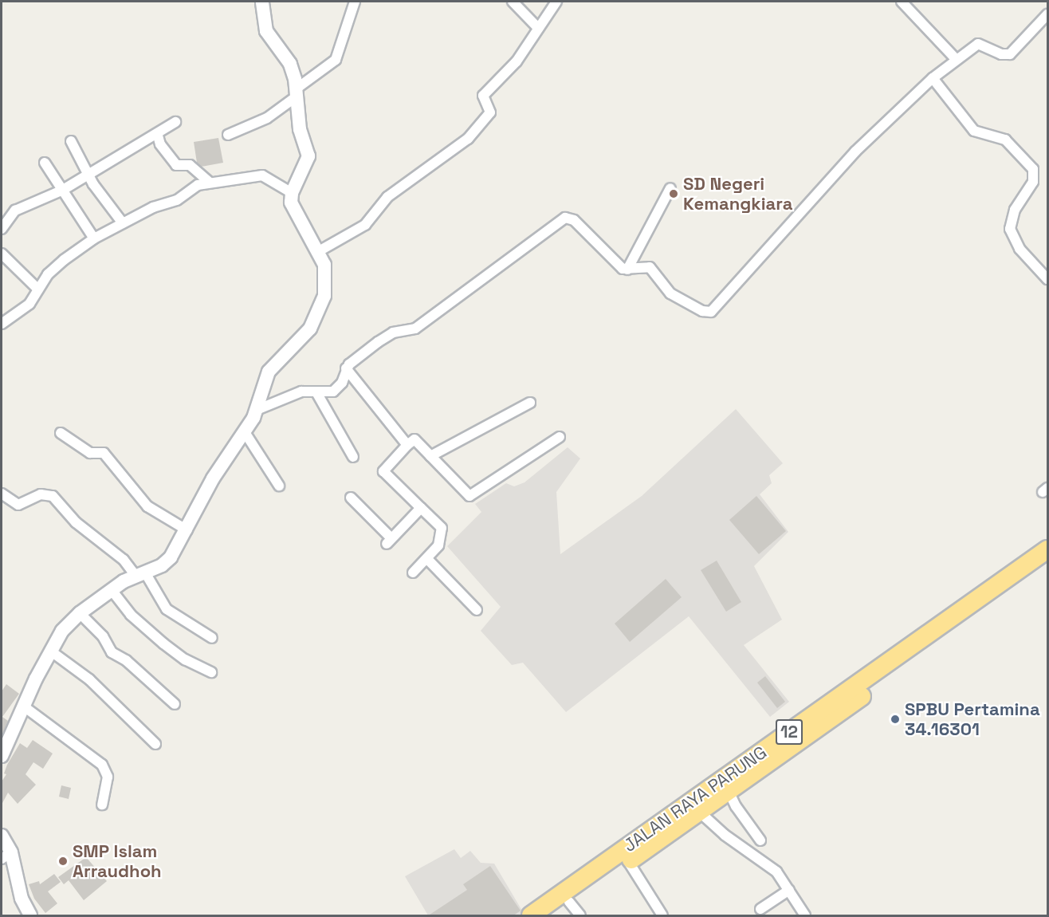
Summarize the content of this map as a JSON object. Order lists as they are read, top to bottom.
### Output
{
  "streets": {
    "highway": ["12", "JALAN RAYA PARUNG"]
  },
  "places": ["SD Negeri Kemangkiara", "SPBU Pertamina 34.16301", "SMP Islam Arraudhoh"]
}
